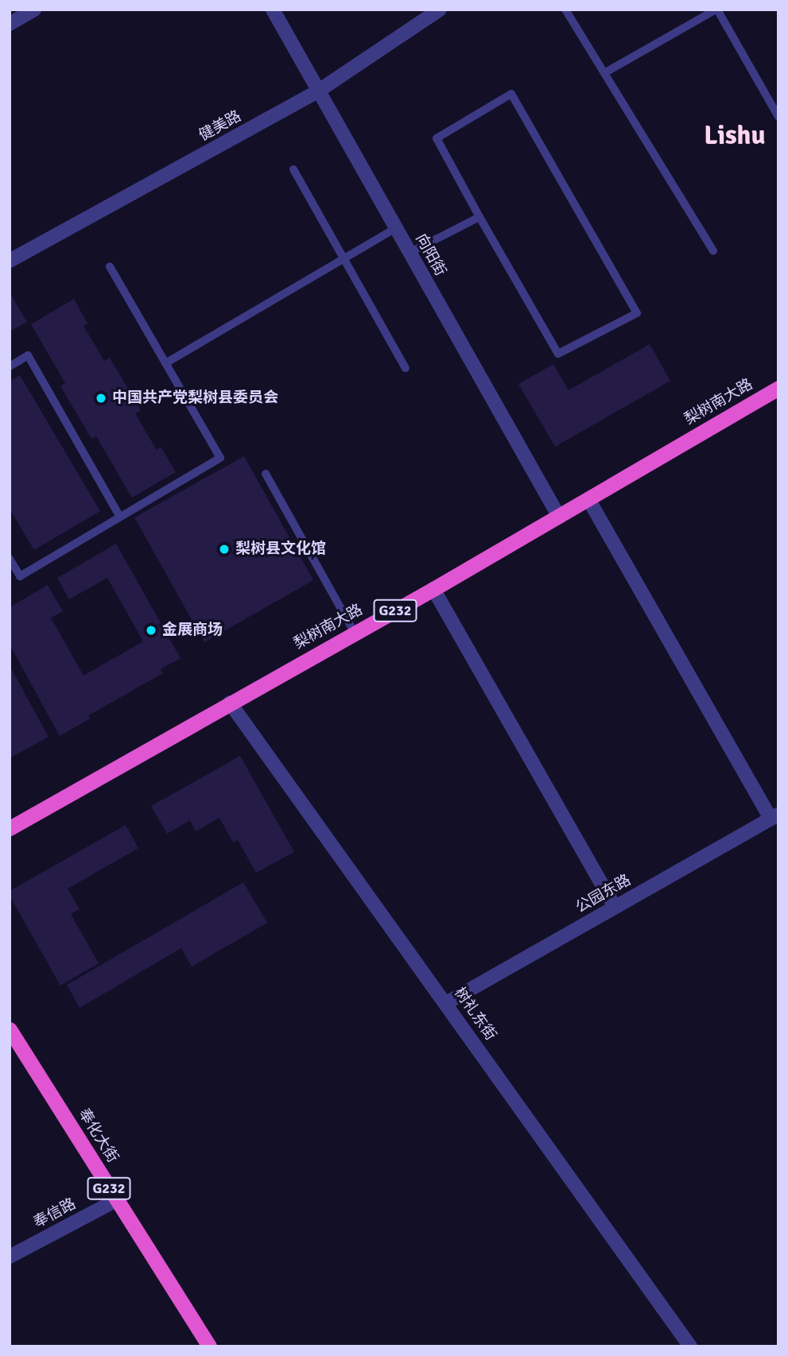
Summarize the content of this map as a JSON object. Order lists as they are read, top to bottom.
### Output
{
  "streets": {
    "highway": ["梨树南大路", "G232", "奉化大街"],
    "street": [
      "健美路",
      "向阳街",
      "公园东路",
      "树礼东街",
      "奉信路"
    ]
  },
  "crossings": [
    ["健美路", "向阳街"],
    ["向阳街", "梨树南大路"],
    ["梨树南大路", "树礼东街"],
    ["公园东路", "树礼东街"],
    ["奉化大街", "奉信路"]
  ],
  "districts": ["Lishu"],
  "places": ["中国共产党梨树县委员会", "梨树县文化馆", "金展商场"]
}
